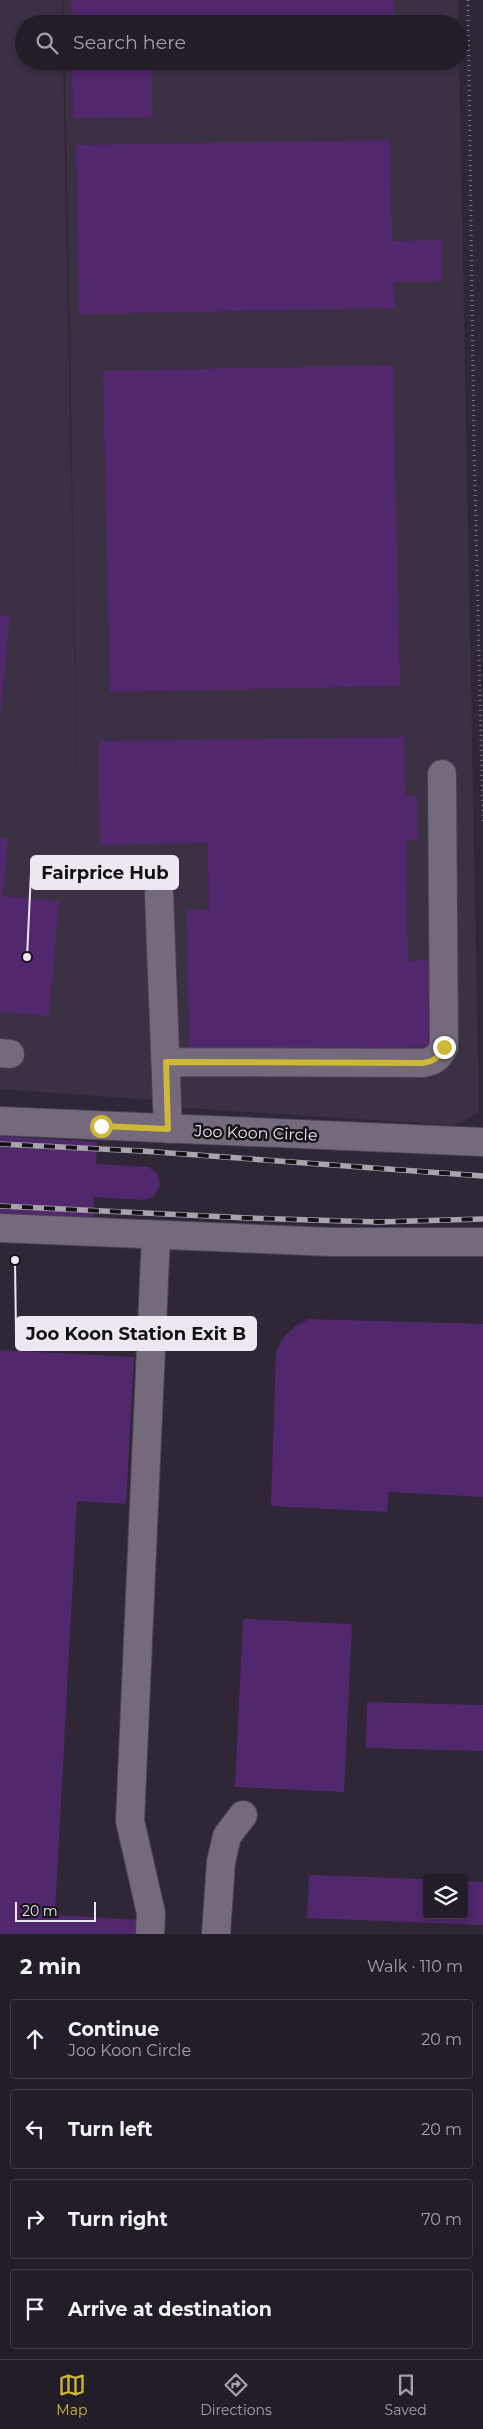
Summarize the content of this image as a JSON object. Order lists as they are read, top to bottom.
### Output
{
  "streets": {
    "street": ["Joo Koon Circle"]
  },
  "places": ["Fairprice Hub", "Joo Koon Station Exit B"],
  "scale_bar": "20 m",
  "page": {
    "search": "Search here",
    "scale": "20 m",
    "heading": ["2 min", "Walk · 110 m"],
    "list": [
      ["Continue", "Joo Koon Circle", "20 m"],
      ["Turn left", "20 m"],
      ["Turn right", "70 m"],
      "Arrive at destination"
    ],
    "nav": ["Map", "Directions", "Saved"]
  }
}
